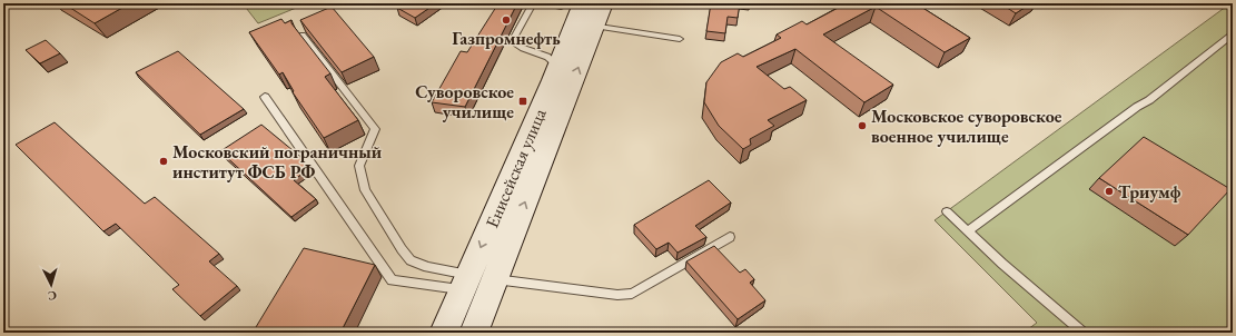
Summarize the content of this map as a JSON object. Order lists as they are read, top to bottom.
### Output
{
  "streets": {
    "main road": ["Енисейская улица"]
  },
  "places": {
    "other": [
      "Газпромнефть",
      "Московское суворовское военное училище",
      "Московский пограничный институт ФСБ РФ",
      "Триумф"
    ],
    "transit": ["Суворовское училище"]
  },
  "north": "bottom"
}
